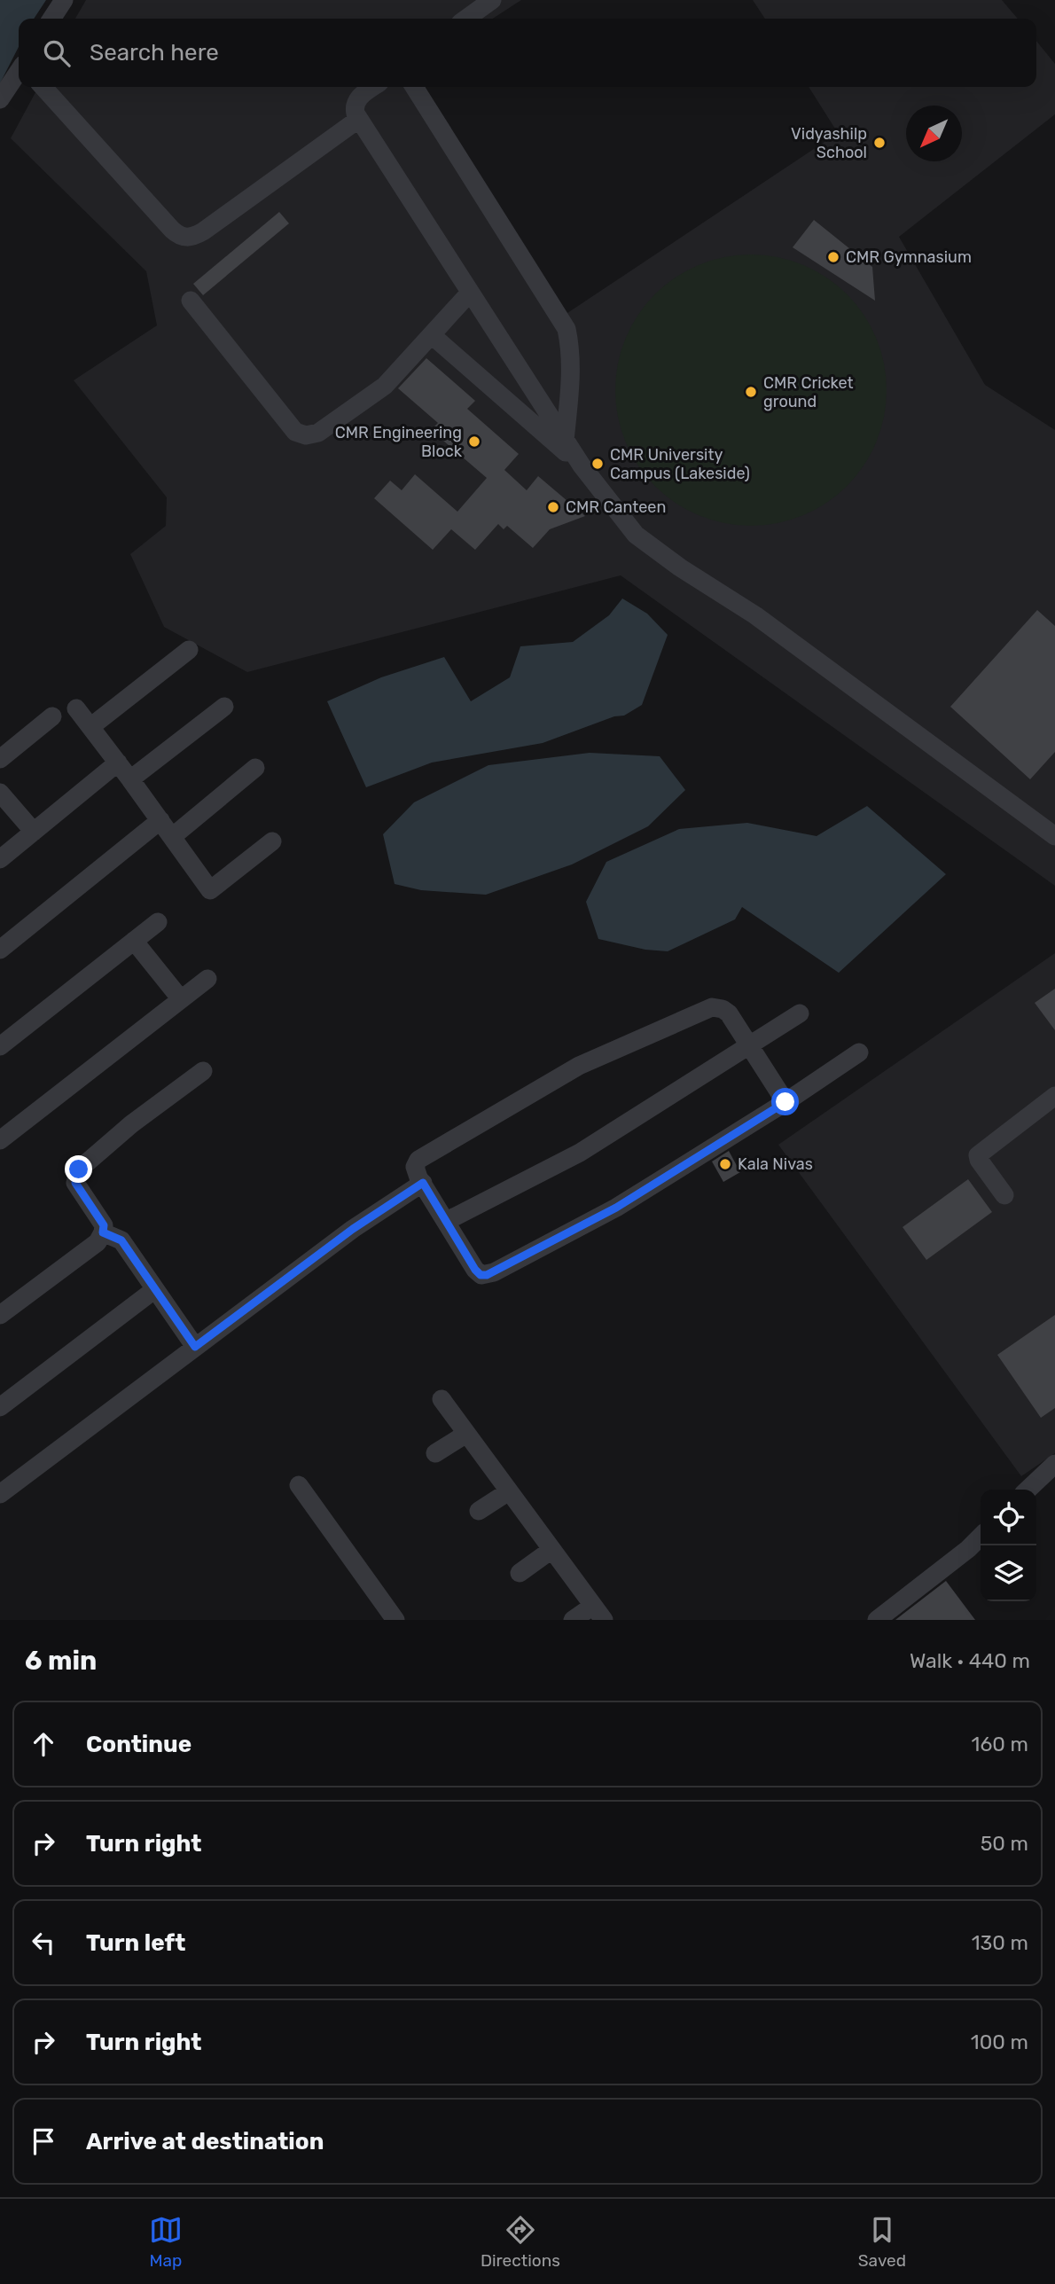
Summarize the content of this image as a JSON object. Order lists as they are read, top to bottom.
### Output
{
  "places": [
    "Vidyashilp School",
    "CMR Gymnasium",
    "CMR Cricket ground",
    "CMR Engineering Block",
    "CMR University Campus (Lakeside)",
    "CMR Canteen",
    "Kala Nivas"
  ],
  "north": "bottom left",
  "page": {
    "search": "Search here",
    "heading": ["6 min", "Walk · 440 m"],
    "list": [
      ["Continue", "160 m"],
      ["Turn right", "50 m"],
      ["Turn left", "130 m"],
      ["Turn right", "100 m"],
      "Arrive at destination"
    ],
    "nav": ["Map", "Directions", "Saved"]
  }
}
